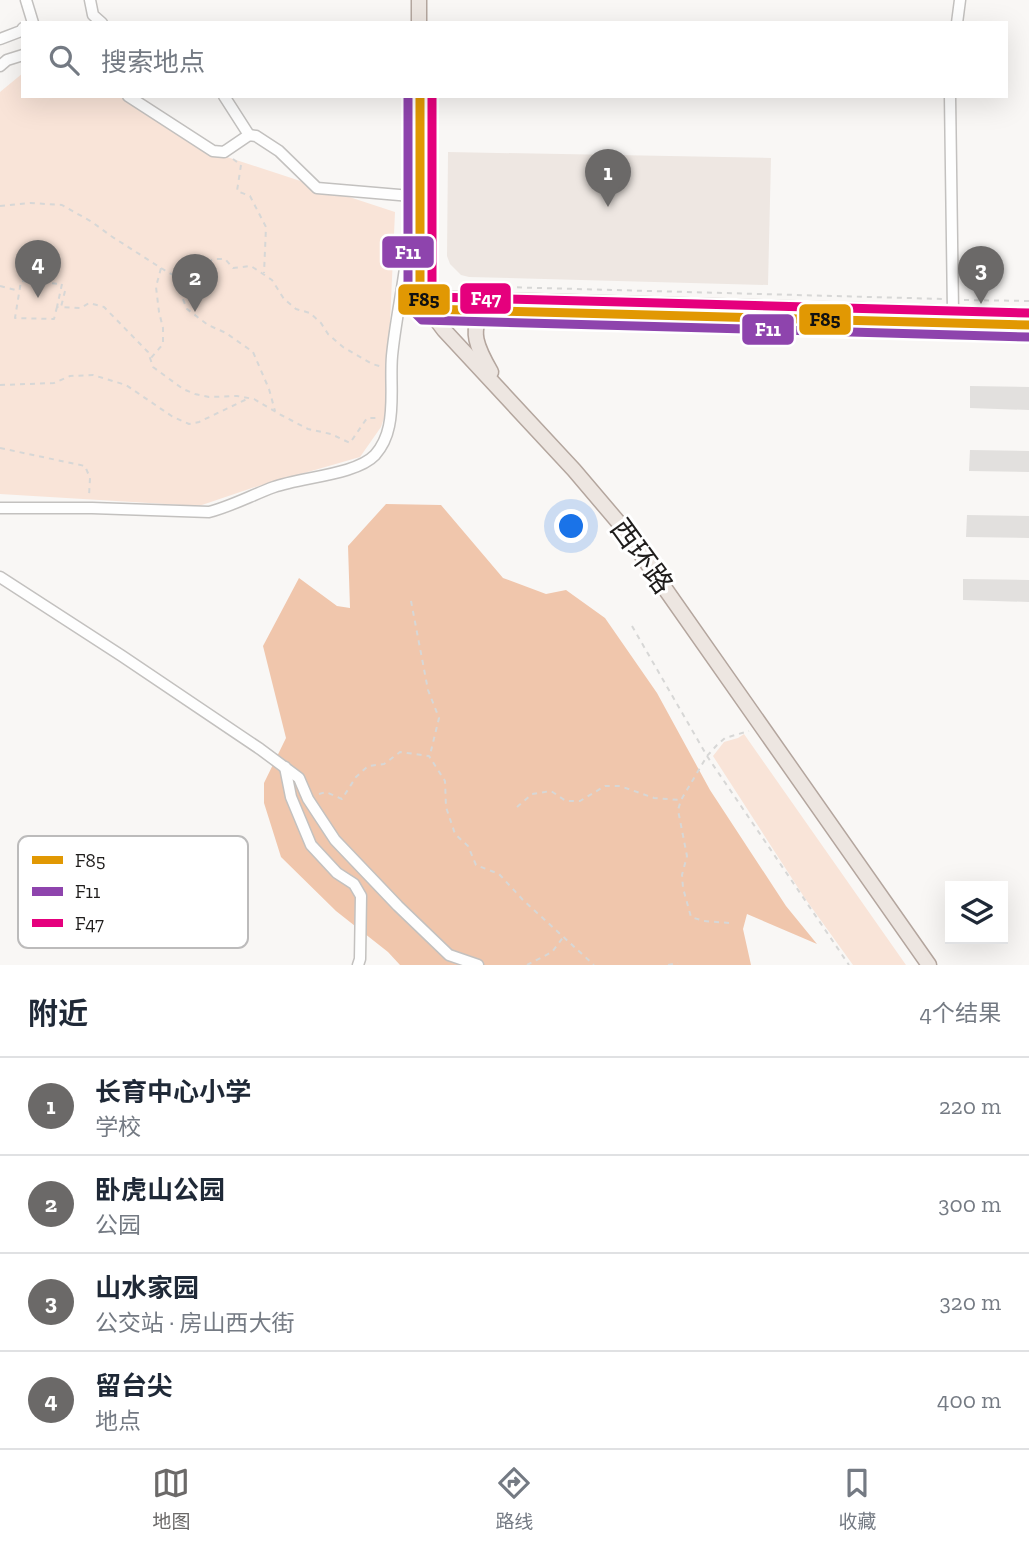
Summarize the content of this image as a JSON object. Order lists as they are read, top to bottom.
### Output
{
  "streets": {
    "main road": ["西环路"]
  },
  "lines": ["transit line F85", "transit line F11", "transit line F47"],
  "legend": ["F85", "F11", "F47"],
  "page": {
    "search": "搜索地点",
    "pins": [
      "1",
      "4",
      "3",
      "2"
    ],
    "heading": ["附近", "4个结果"],
    "list": [
      {
        "mark": "1",
        "name": "长育中心小学",
        "note": "学校",
        "value": "220 m"
      },
      {
        "mark": "2",
        "name": "卧虎山公园",
        "note": "公园",
        "value": "300 m"
      },
      {
        "mark": "3",
        "name": "山水家园",
        "note": "公交站 · 房山西大街",
        "value": "320 m"
      },
      {
        "mark": "4",
        "name": "留台尖",
        "note": "地点",
        "value": "400 m"
      }
    ],
    "nav": ["地图", "路线", "收藏"]
  }
}
